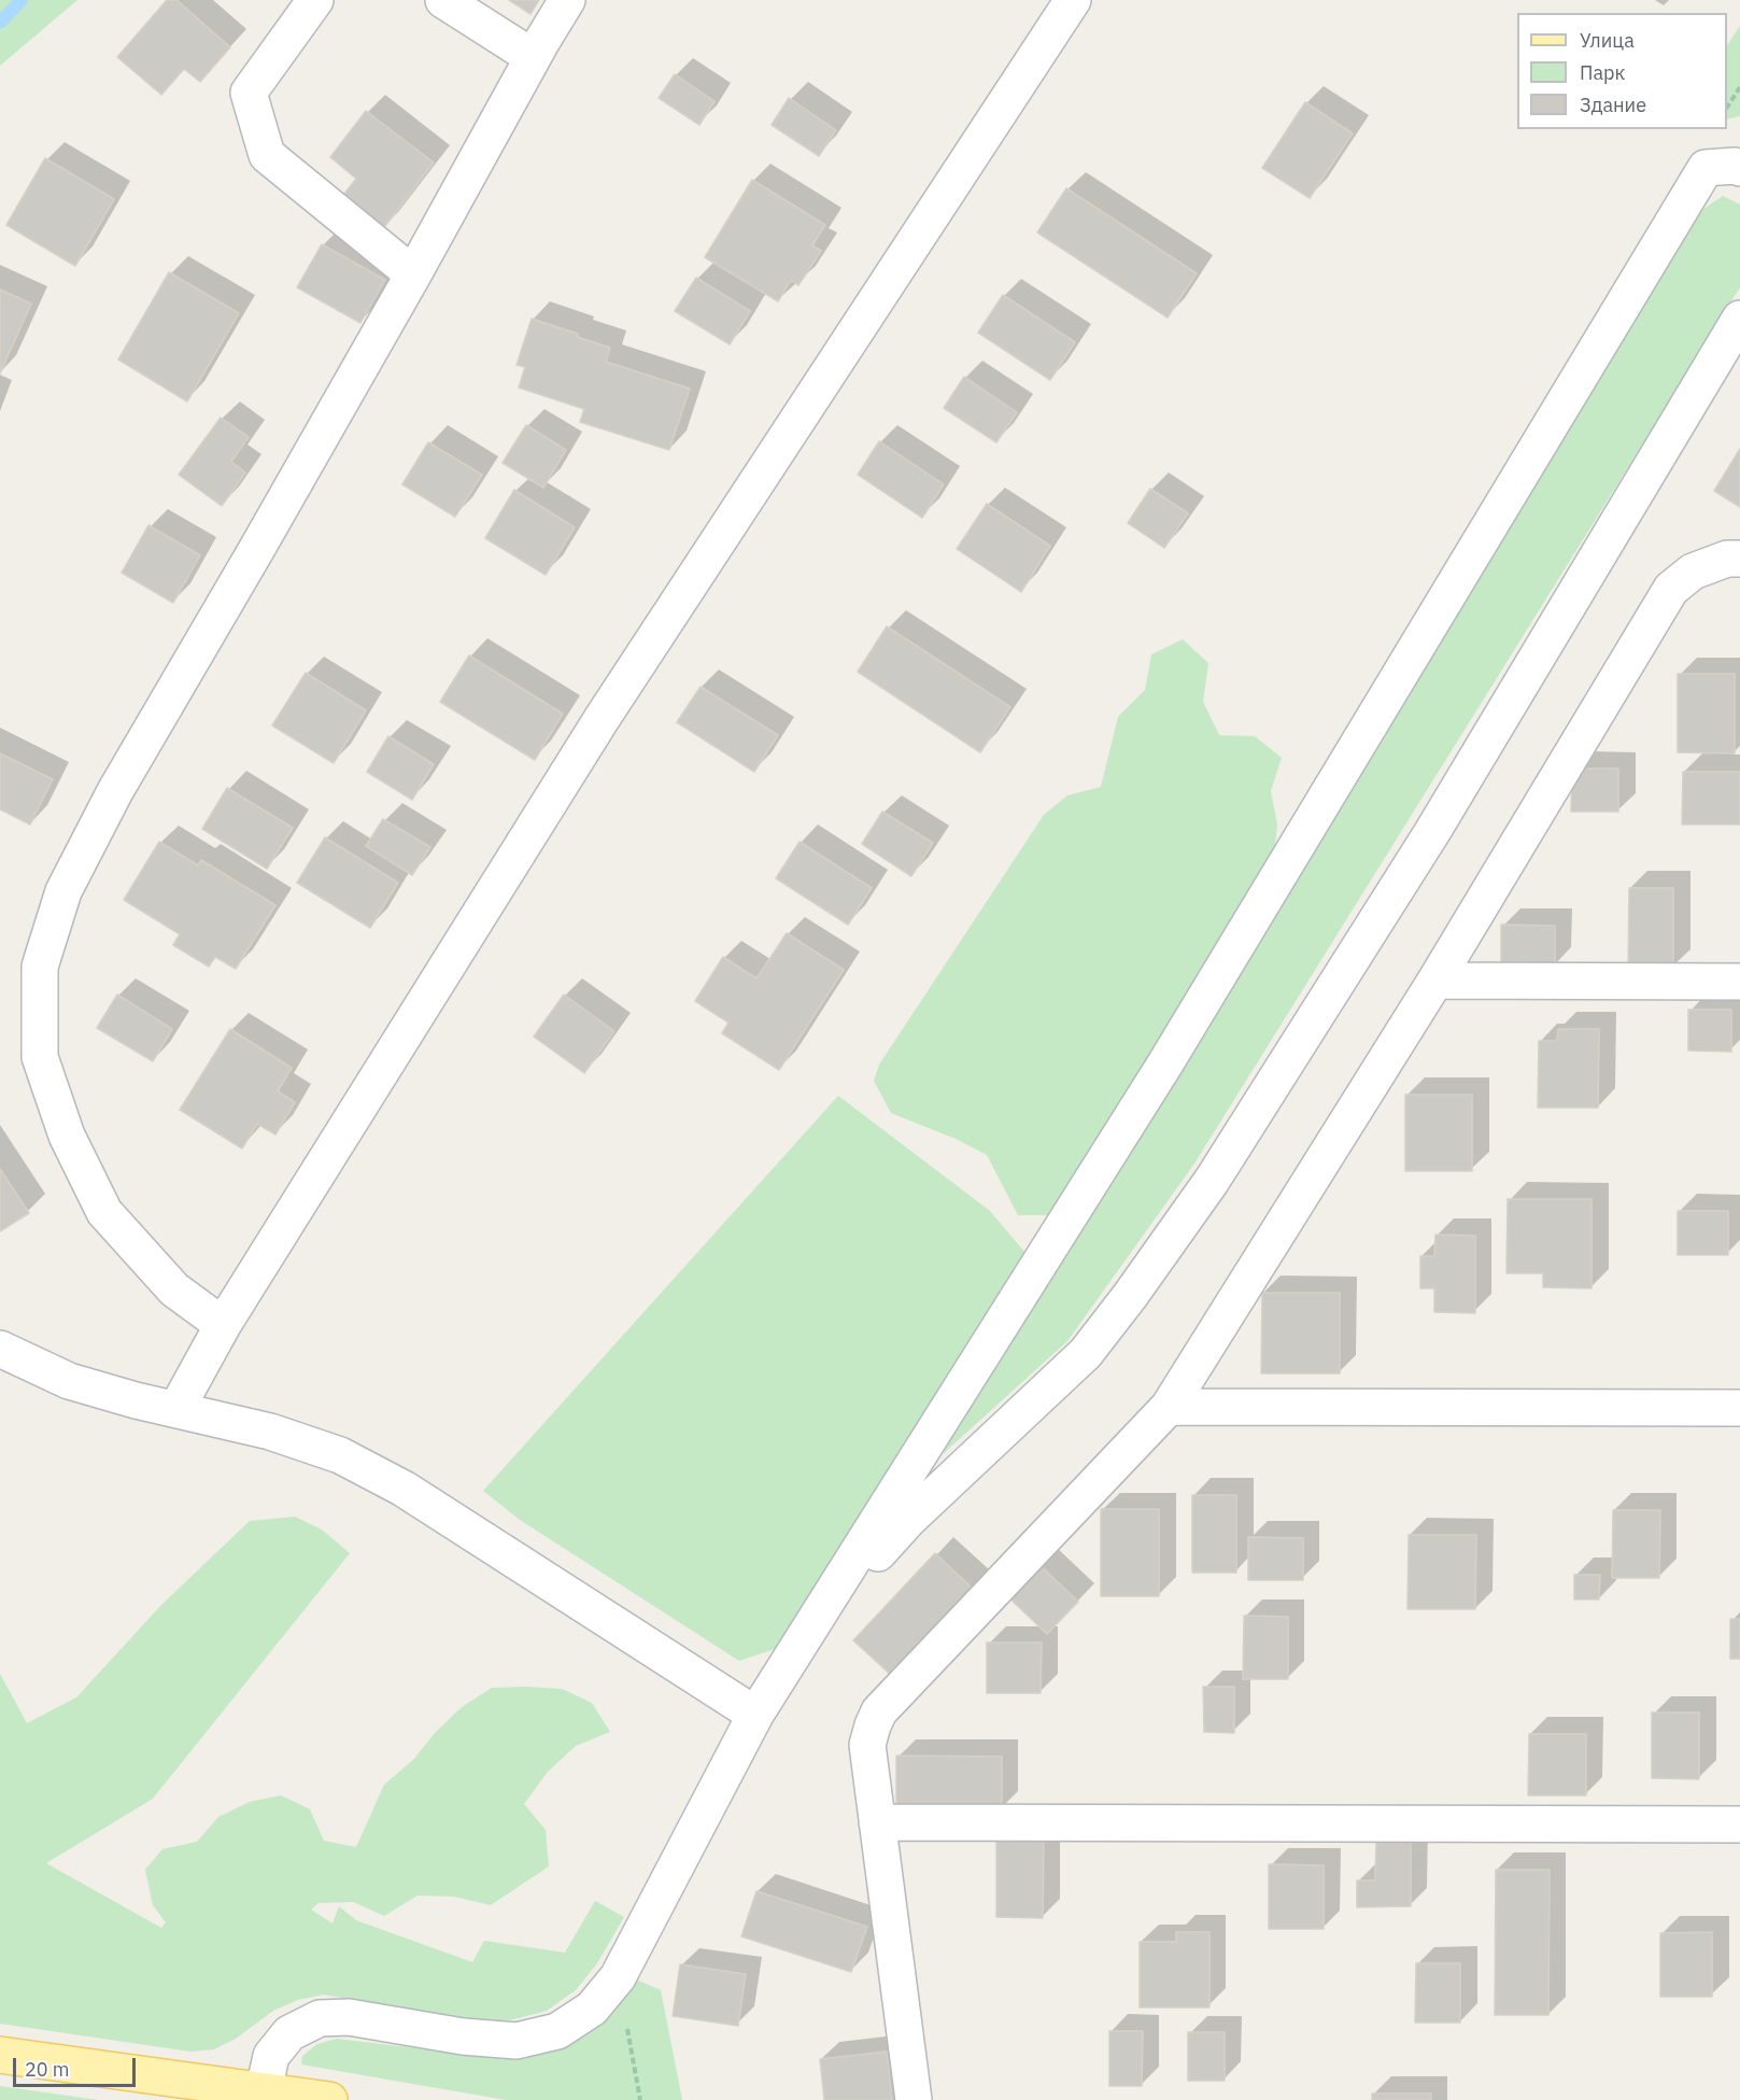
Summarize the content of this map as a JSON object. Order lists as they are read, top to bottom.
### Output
{
  "legend": ["Улица", "Парк", "Здание"],
  "scale_bar": "20 m"
}
